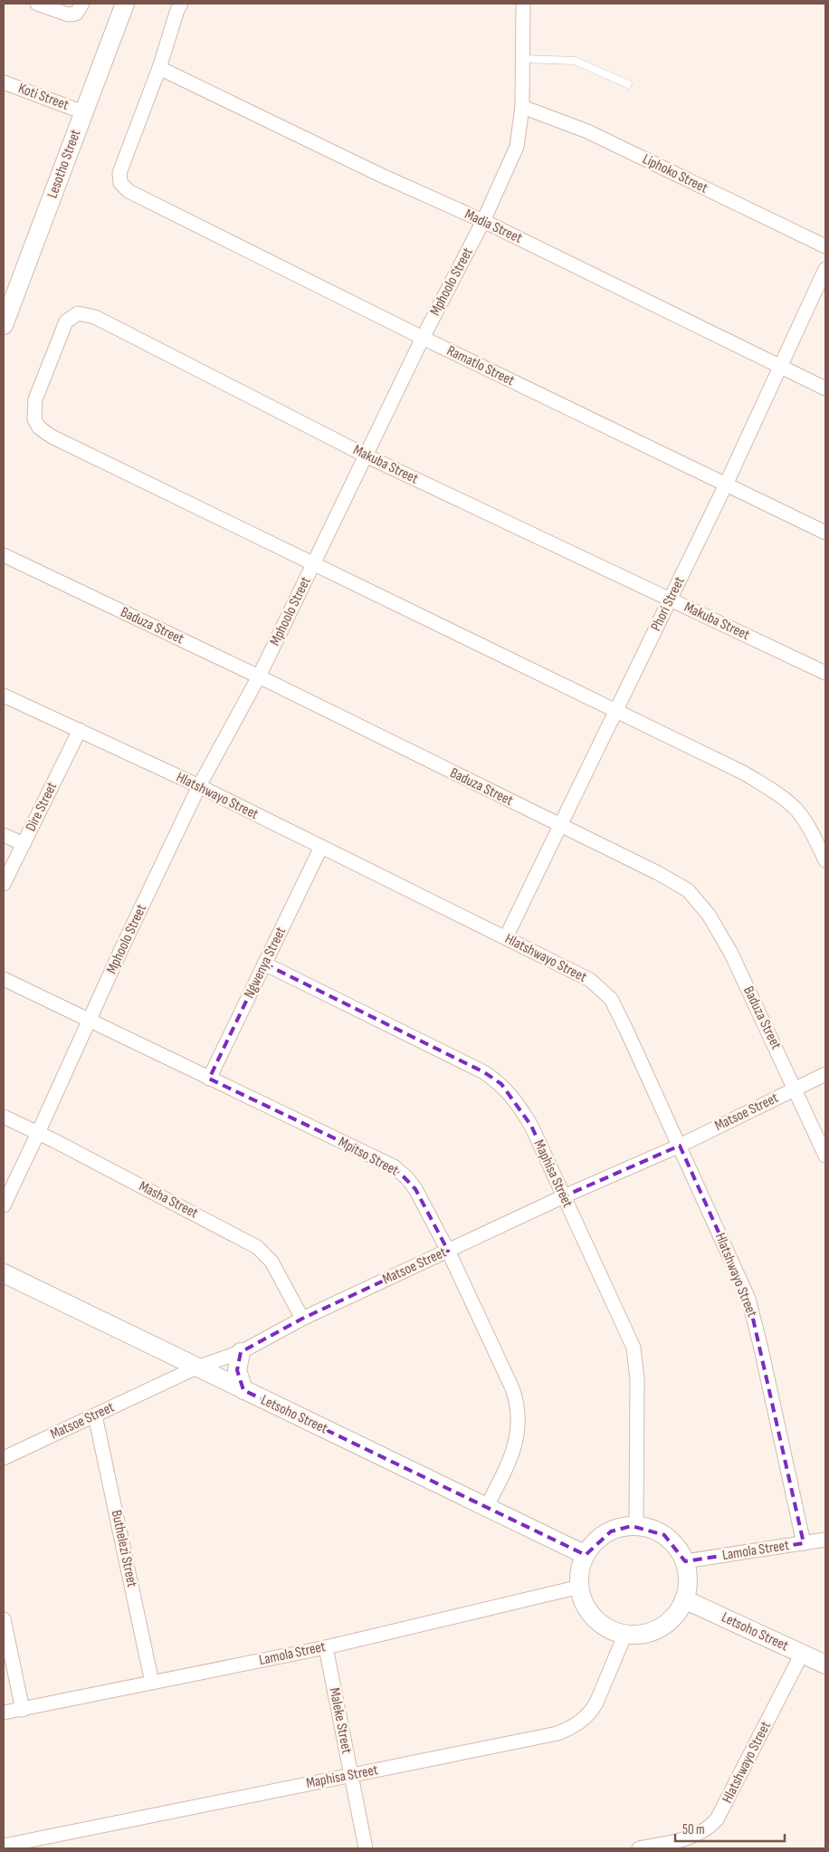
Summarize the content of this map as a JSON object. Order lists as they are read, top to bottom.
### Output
{
  "streets": {
    "street": [
      "Koti Street",
      "Lesotho Street",
      "Liphoko Street",
      "Madia Street",
      "Mphoolo Street",
      "Ramatlo Street",
      "Makuba Street",
      "Phori Street",
      "Baduza Street",
      "Hlatshwayo Street",
      "Dire Street",
      "Ngwenya Street",
      "Matsoe Street",
      "Mpitso Street",
      "Maphisa Street",
      "Masha Street",
      "Letsoho Street",
      "Buthelezi Street",
      "Lamola Street",
      "Maleke Street"
    ]
  },
  "crossings": [
    ["Koti Street", "Lesotho Street"],
    ["Liphoko Street", "Mphoolo Street"],
    ["Madia Street", "Mphoolo Street"],
    ["Madia Street", "Ramatlo Street"],
    ["Madia Street", "Phori Street"],
    ["Mphoolo Street", "Ramatlo Street"],
    ["Mphoolo Street", "Makuba Street"],
    ["Mphoolo Street", "Baduza Street"],
    ["Mphoolo Street", "Hlatshwayo Street"],
    ["Mphoolo Street", "Mpitso Street"],
    ["Mphoolo Street", "Masha Street"],
    ["Ramatlo Street", "Phori Street"],
    ["Makuba Street", "Phori Street"],
    ["Phori Street", "Baduza Street"],
    ["Phori Street", "Hlatshwayo Street"],
    ["Baduza Street", "Matsoe Street"],
    ["Hlatshwayo Street", "Dire Street"],
    ["Hlatshwayo Street", "Ngwenya Street"],
    ["Hlatshwayo Street", "Matsoe Street"],
    ["Hlatshwayo Street", "Letsoho Street"],
    ["Hlatshwayo Street", "Lamola Street"],
    ["Ngwenya Street", "Mpitso Street"],
    ["Ngwenya Street", "Maphisa Street"],
    ["Matsoe Street", "Mpitso Street"],
    ["Matsoe Street", "Maphisa Street"],
    ["Matsoe Street", "Masha Street"],
    ["Matsoe Street", "Letsoho Street"],
    ["Matsoe Street", "Buthelezi Street"],
    ["Mpitso Street", "Letsoho Street"],
    ["Maphisa Street", "Letsoho Street"],
    ["Maphisa Street", "Lamola Street"],
    ["Maphisa Street", "Maleke Street"],
    ["Letsoho Street", "Lamola Street"],
    ["Buthelezi Street", "Lamola Street"],
    ["Lamola Street", "Maleke Street"]
  ],
  "scale_bar": "50 m"
}
